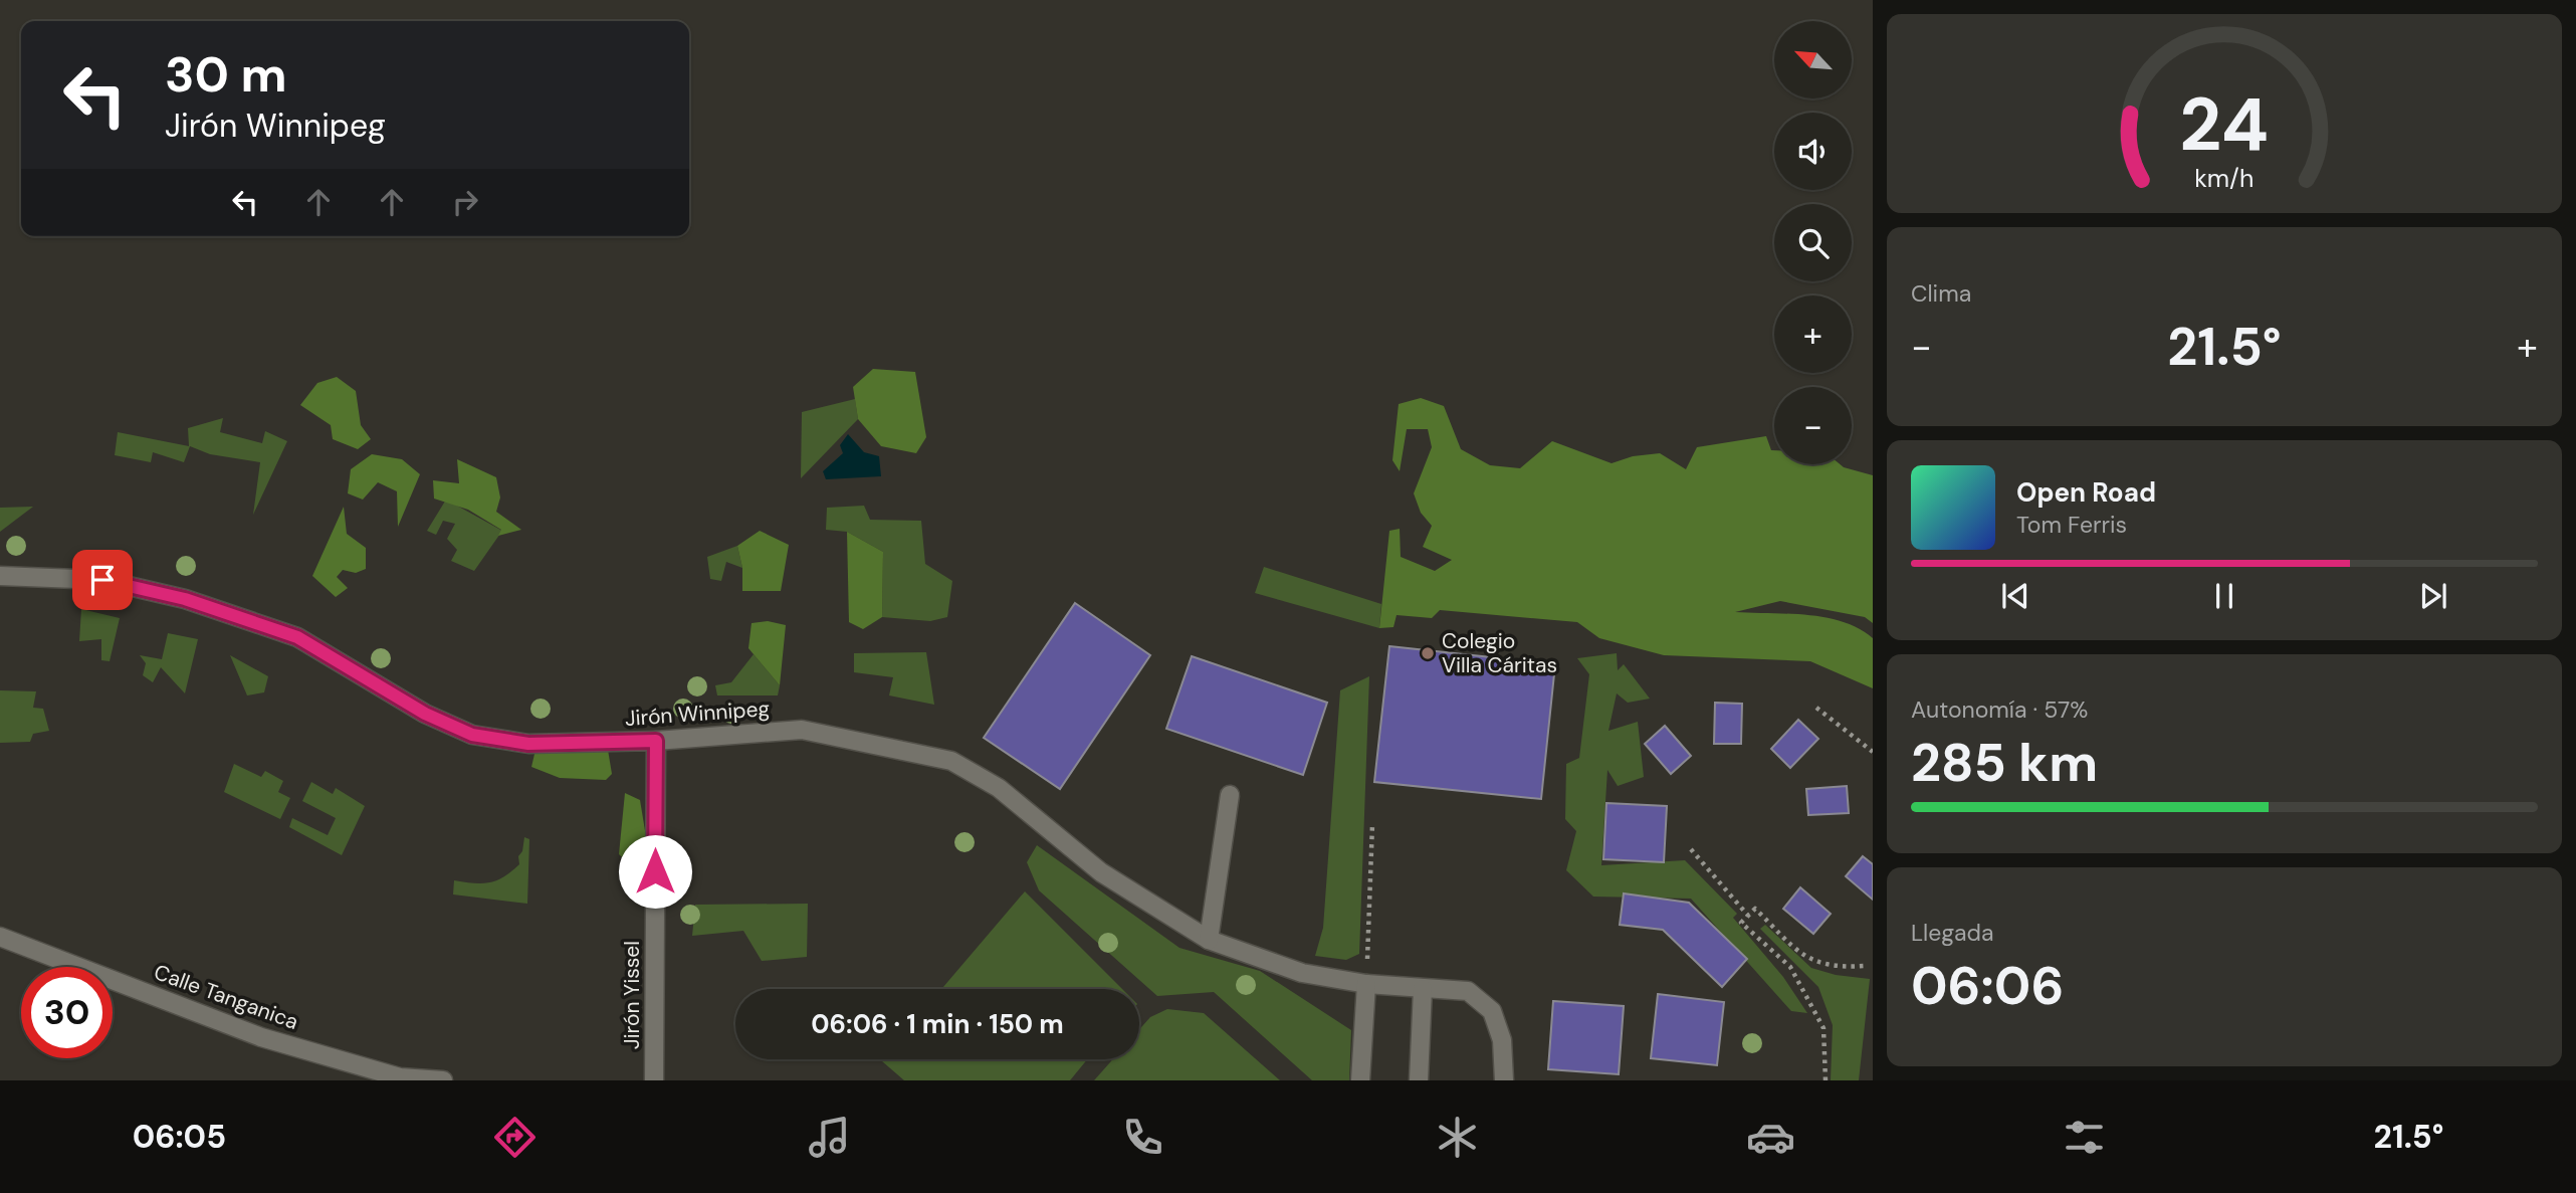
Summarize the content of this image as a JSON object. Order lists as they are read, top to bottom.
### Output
{
  "streets": {
    "street": ["Jirón Winnipeg", "Jirón Yissel", "Calle Tanganica"]
  },
  "crossings": [
    ["Jirón Winnipeg", "Jirón Yissel"]
  ],
  "places": ["Colegio Villa Cáritas"],
  "north": "top left",
  "page": {
    "map_buttons": ["+", "−"],
    "turn": ["30 m", "Jirón Winnipeg"],
    "tile": [
      "Clima",
      ["Autonomía · 57%", "285 km"],
      ["Llegada", "06:06"]
    ],
    "heat": ["−", "21.5°", "+"],
    "song": ["Open Road", "Tom Ferris"],
    "limit": "30",
    "trip": "06:06 · 1 min · 150 m",
    "tabs": ["06:05", "21.5°"],
    "gauge": ["24", "km/h"]
  }
}
